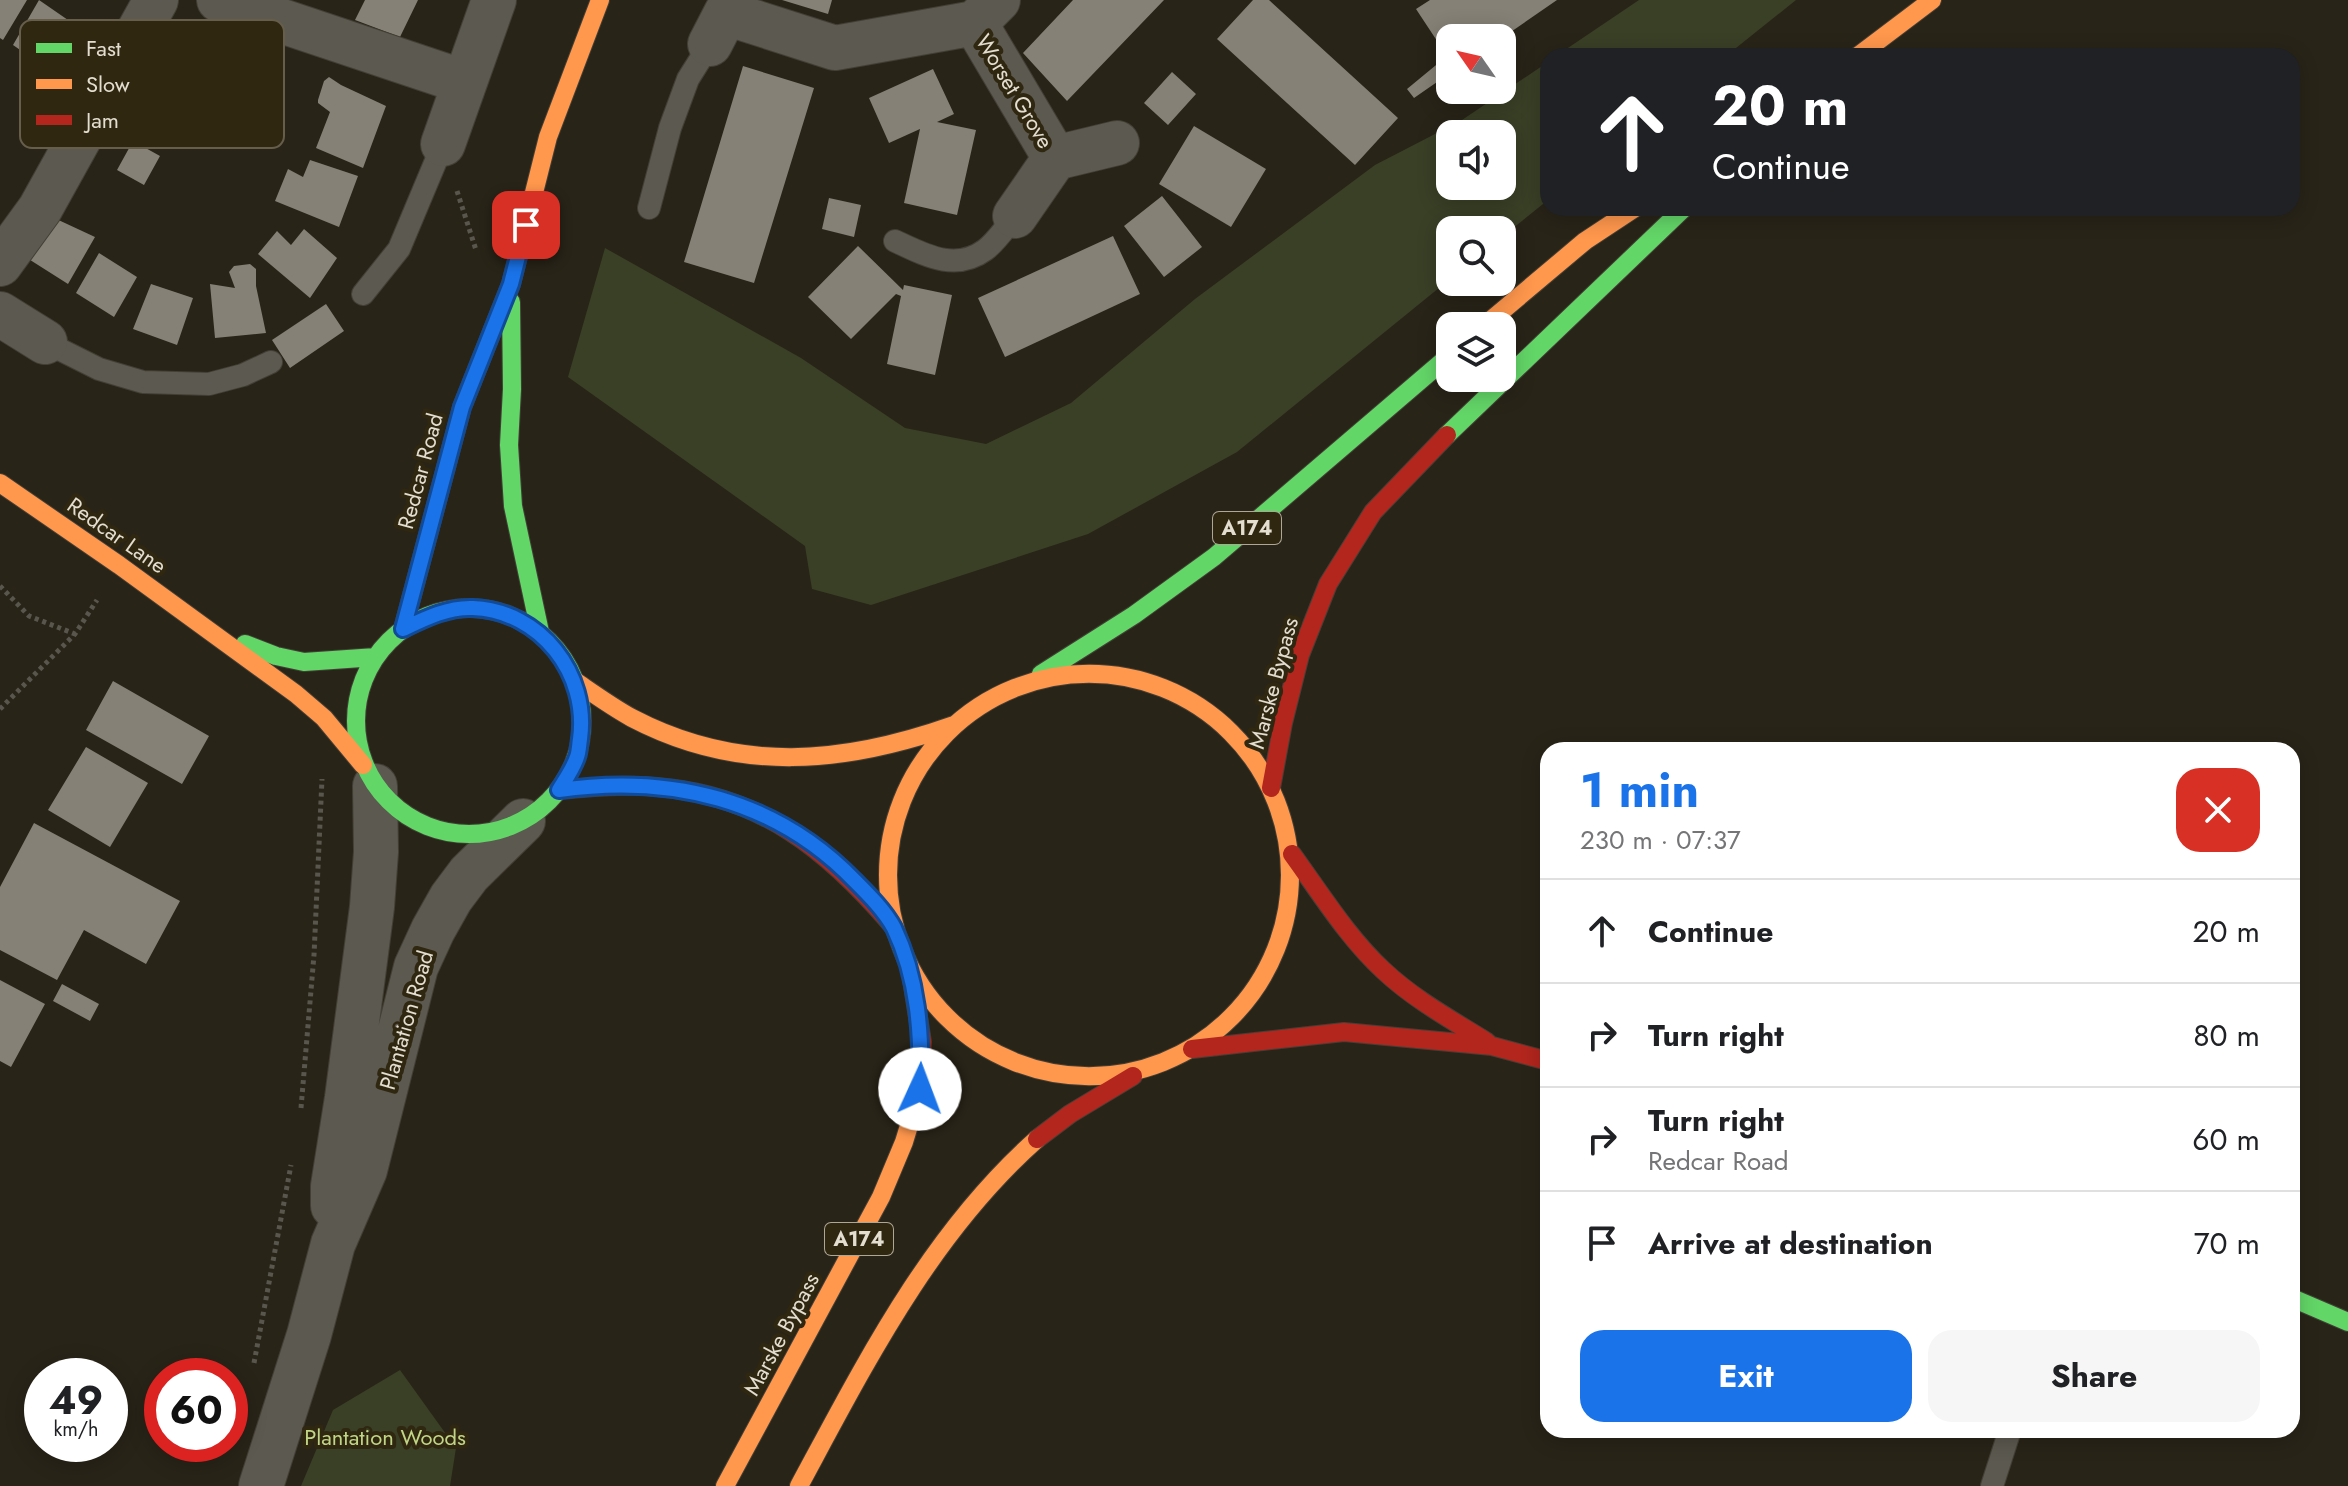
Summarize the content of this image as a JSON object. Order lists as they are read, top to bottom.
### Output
{
  "streets": {
    "main road": [
      "Redcar Road",
      "A174",
      "Redcar Lane",
      "Marske Bypass"
    ],
    "street": ["Worset Grove", "Plantation Road"]
  },
  "crossings": [
    ["Redcar Road", "Redcar Lane"],
    ["Redcar Road", "Plantation Road"],
    ["A174", "Marske Bypass"],
    ["Redcar Lane", "Plantation Road"]
  ],
  "parks": ["Plantation Woods"],
  "legend": ["Fast", "Slow", "Jam"],
  "north": "top left",
  "page": {
    "turn": ["20 m", "Continue"],
    "heading": ["1 min", "230 m · 07:37"],
    "list": [
      {
        "name": "Continue",
        "value": "20 m"
      },
      {
        "name": "Turn right",
        "value": "80 m"
      },
      {
        "name": "Turn right",
        "note": "Redcar Road",
        "value": "60 m"
      },
      {
        "name": "Arrive at destination",
        "value": "70 m"
      }
    ],
    "buttons": ["Exit", "Share"],
    "speed": "49 km/h",
    "limit": "60"
  }
}
